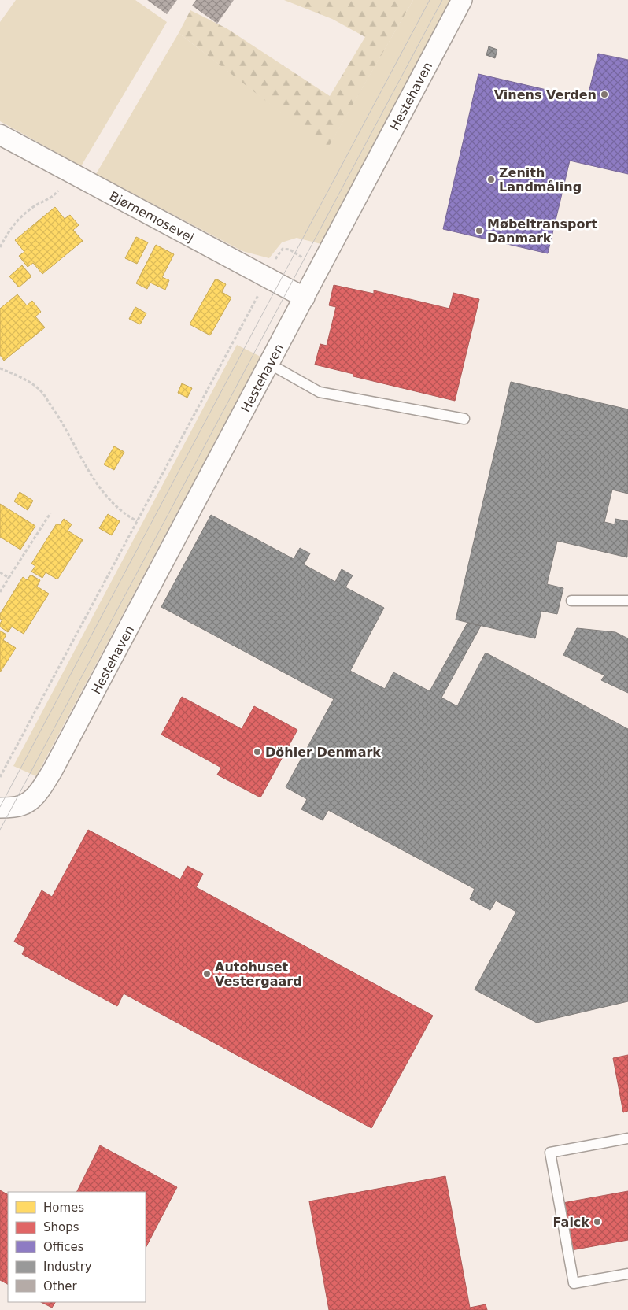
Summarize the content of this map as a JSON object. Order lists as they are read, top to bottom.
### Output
{
  "streets": {
    "street": ["Hestehaven", "Bjørnemosevej"]
  },
  "crossings": [
    ["Hestehaven", "Bjørnemosevej"]
  ],
  "places": [
    "Vinens Verden",
    "Zenith Landmåling",
    "Møbeltransport Danmark",
    "Döhler Denmark",
    "Autohuset Vestergaard",
    "Falck"
  ],
  "legend": [
    "Homes",
    "Shops",
    "Offices",
    "Industry",
    "Other"
  ]
}
